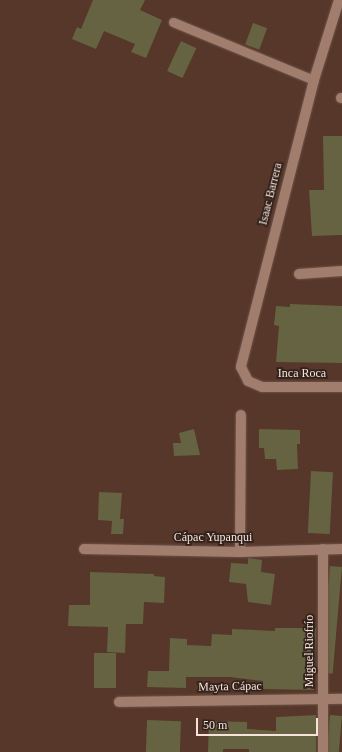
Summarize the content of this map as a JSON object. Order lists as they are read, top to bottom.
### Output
{
  "streets": {
    "street": [
      "Isaac Barrera",
      "Inca Roca",
      "Cápac Yupanqui",
      "Miguel Riofrío",
      "Mayta Cápac"
    ]
  },
  "crossings": [
    ["Isaac Barrera", "Inca Roca"],
    ["Cápac Yupanqui", "Miguel Riofrío"],
    ["Miguel Riofrío", "Mayta Cápac"]
  ],
  "scale_bar": "50 m"
}
